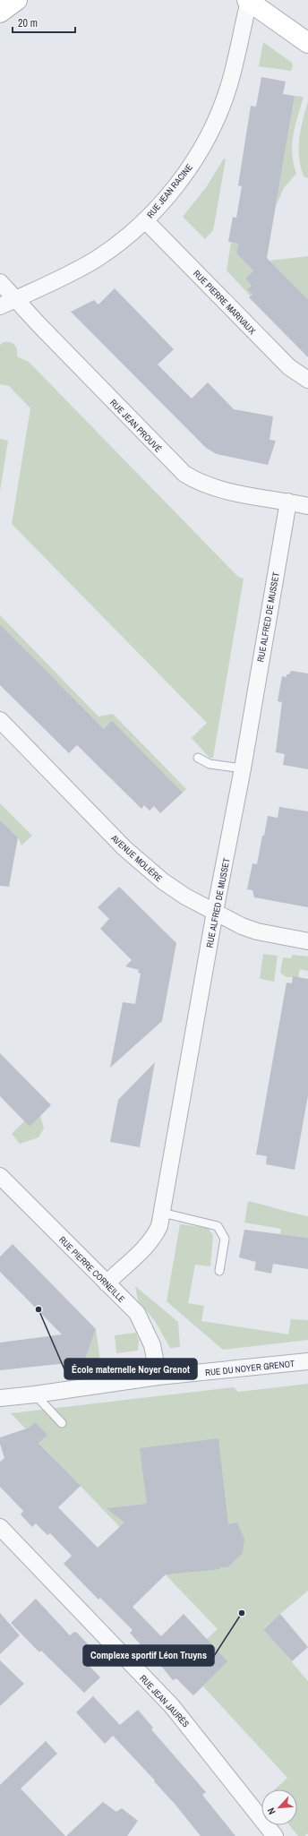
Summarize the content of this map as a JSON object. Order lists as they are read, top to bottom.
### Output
{
  "streets": {
    "street": [
      "RUE JEAN RACINE",
      "RUE PIERRE MARIVAUX",
      "RUE JEAN PROUVÉ",
      "RUE ALFRED DE MUSSET",
      "AVENUE MOLIÈRE",
      "RUE PIERRE CORNEILLE",
      "RUE DU NOYER GRENOT",
      "RUE JEAN JAURÈS"
    ]
  },
  "crossings": [
    ["RUE JEAN RACINE", "RUE PIERRE MARIVAUX"],
    ["RUE JEAN RACINE", "RUE JEAN PROUVÉ"],
    ["RUE JEAN PROUVÉ", "RUE ALFRED DE MUSSET"],
    ["RUE ALFRED DE MUSSET", "AVENUE MOLIÈRE"],
    ["RUE ALFRED DE MUSSET", "RUE PIERRE CORNEILLE"],
    ["RUE PIERRE CORNEILLE", "RUE DU NOYER GRENOT"]
  ],
  "places": ["École maternelle Noyer Grenot", "Complexe sportif Léon Truyns"],
  "scale_bar": "20 m",
  "north": "bottom left"
}
